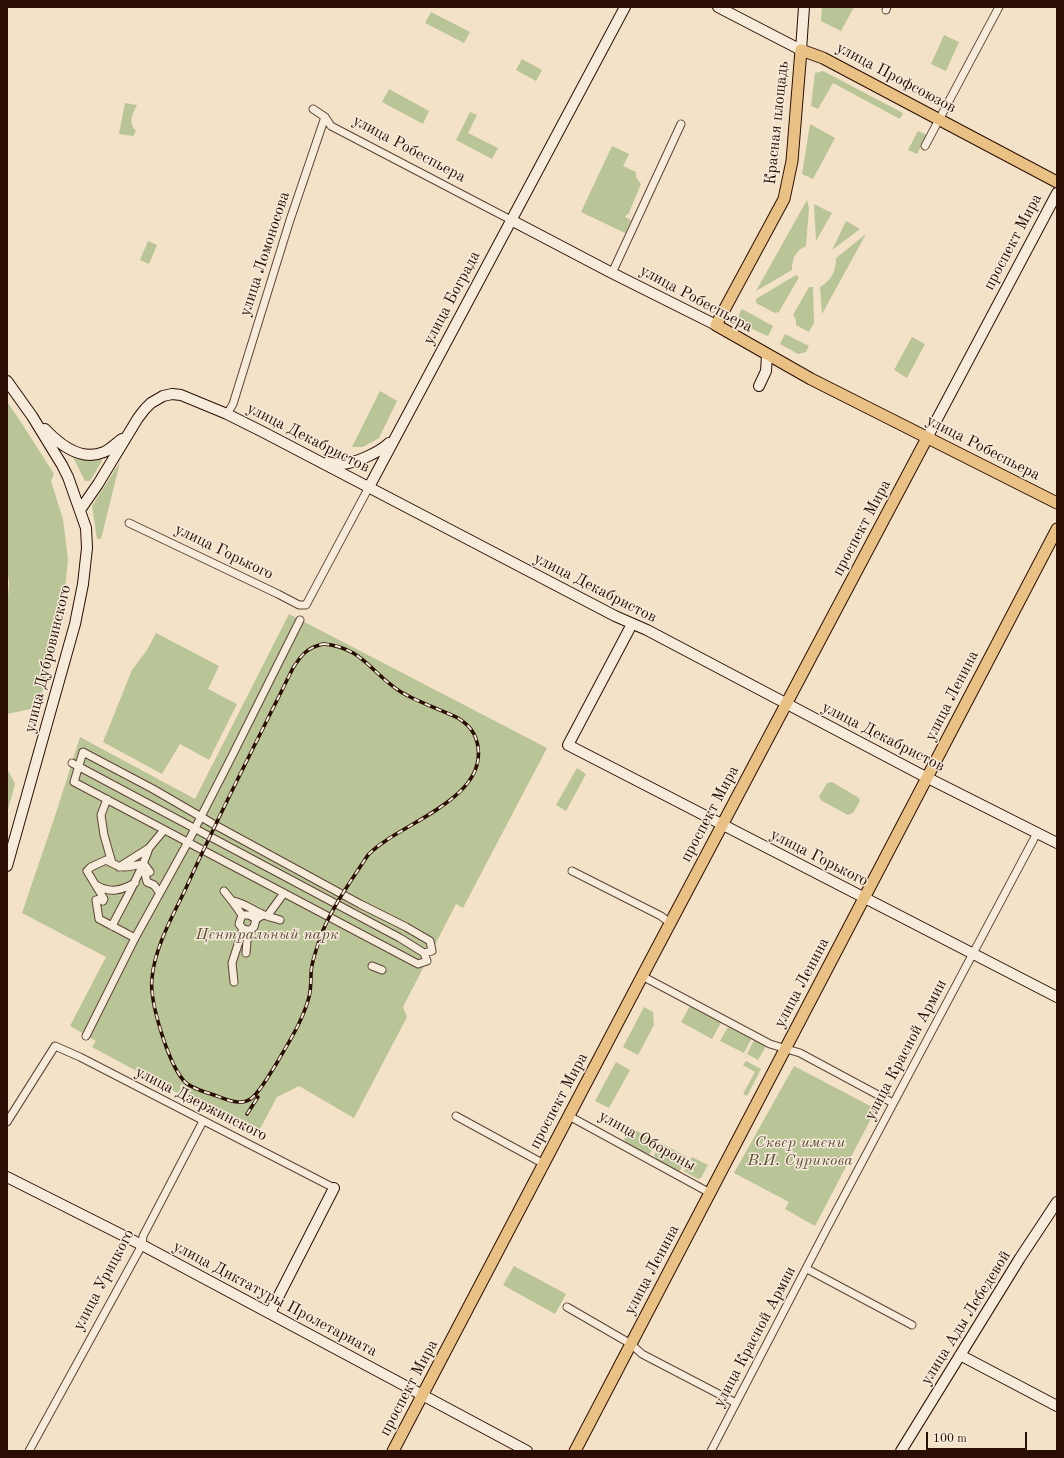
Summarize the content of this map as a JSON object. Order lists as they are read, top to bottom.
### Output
{
  "streets": {
    "main road": [
      "улица Профсоюзов",
      "Красная площадь",
      "улица Робеспьера",
      "проспект Мира",
      "улица Бограда",
      "улица Декабристов",
      "улица Горького",
      "улица Дубровинского",
      "улица Ленина",
      "улица Диктатуры Пролетариата",
      "улица Ады Лебедевой"
    ],
    "street": [
      "улица Ломоносова",
      "улица Красной Армии",
      "улица Дзержинского",
      "улица Обороны",
      "улица Урицкого"
    ]
  },
  "crossings": [
    ["улица Профсоюзов", "Красная площадь"],
    ["Красная площадь", "улица Робеспьера"],
    ["улица Робеспьера", "проспект Мира"],
    ["улица Робеспьера", "улица Ломоносова"],
    ["улица Робеспьера", "улица Бограда"],
    ["проспект Мира", "улица Декабристов"],
    ["проспект Мира", "улица Горького"],
    ["проспект Мира", "улица Обороны"],
    ["проспект Мира", "улица Диктатуры Пролетариата"],
    ["улица Ломоносова", "улица Декабристов"],
    ["улица Бограда", "улица Декабристов"],
    ["улица Бограда", "улица Горького"],
    ["улица Декабристов", "улица Горького"],
    ["улица Декабристов", "улица Дубровинского"],
    ["улица Декабристов", "улица Ленина"],
    ["улица Декабристов", "улица Красной Армии"],
    ["улица Горького", "улица Ленина"],
    ["улица Горького", "улица Красной Армии"],
    ["улица Ленина", "улица Обороны"],
    ["улица Дзержинского", "улица Урицкого"],
    ["улица Урицкого", "улица Диктатуры Пролетариата"]
  ],
  "parks": ["Центральный парк", "Сквер имени В.И. Сурикова"],
  "scale_bar": "100 m"
}
